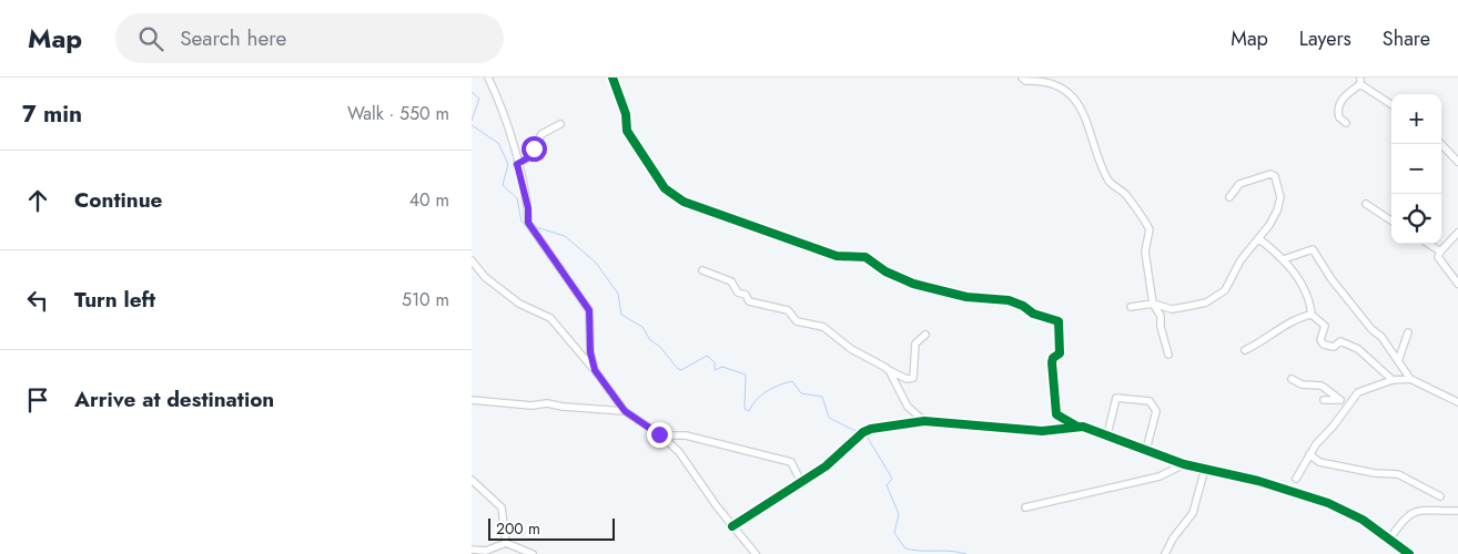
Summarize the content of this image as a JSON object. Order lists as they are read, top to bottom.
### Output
{
  "scale_bar": "200 m",
  "page": {
    "header": "Map",
    "search": "Search here",
    "nav": ["Map", "Layers", "Share"],
    "heading": ["7 min", "Walk · 550 m"],
    "map_buttons": ["+", "−"],
    "list": [
      ["Continue", "40 m"],
      ["Turn left", "510 m"],
      "Arrive at destination"
    ],
    "scale": "200 m"
  }
}
